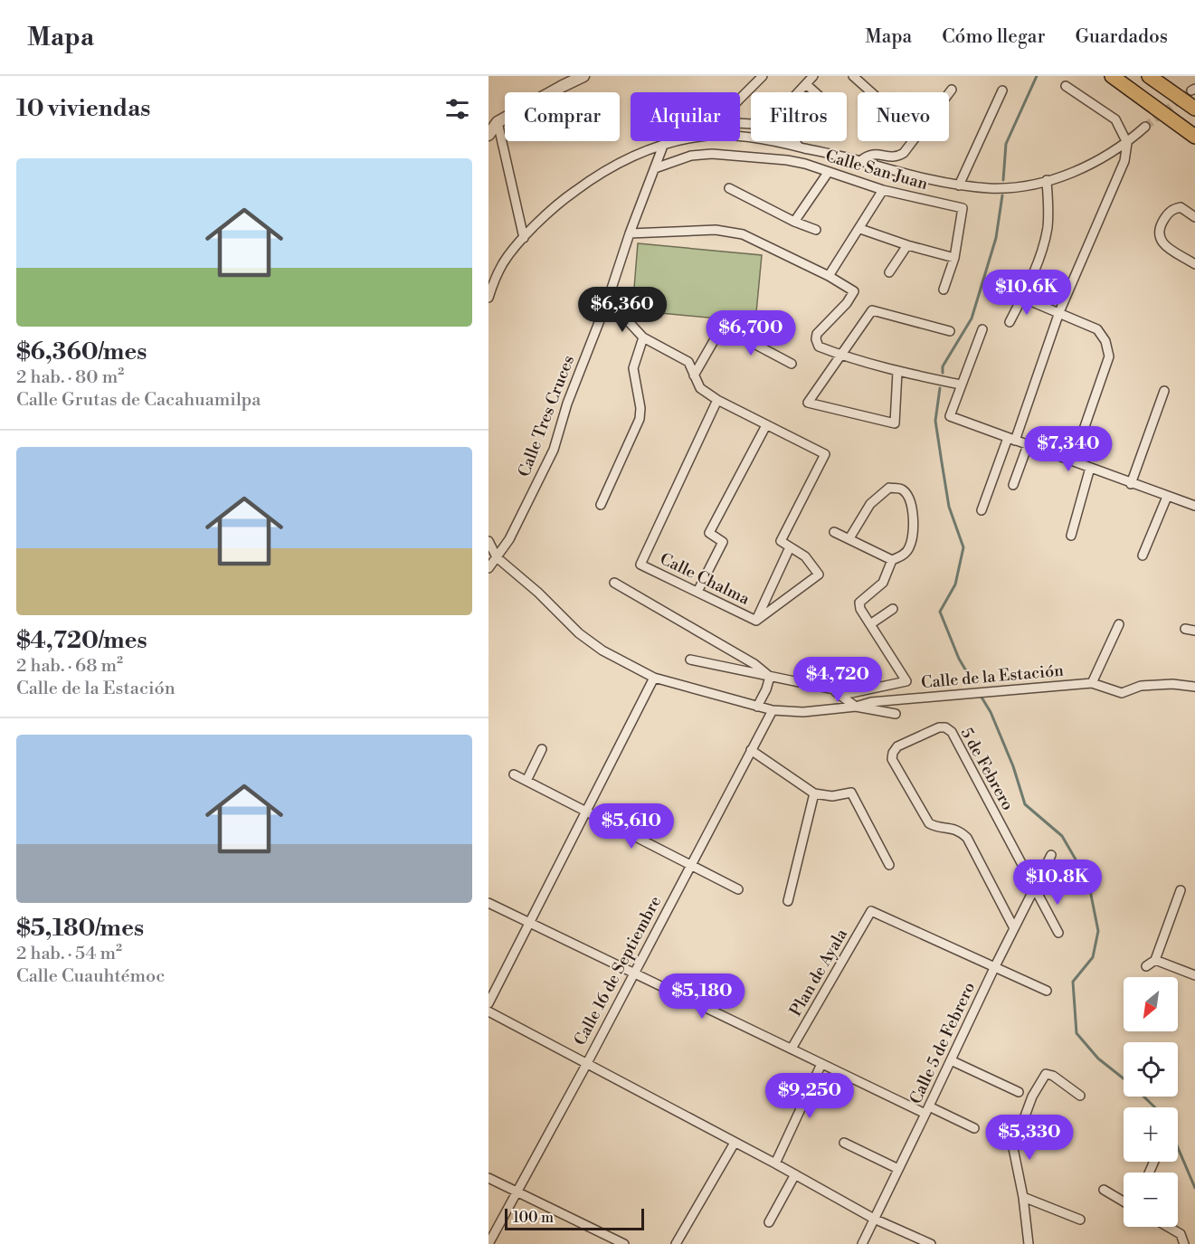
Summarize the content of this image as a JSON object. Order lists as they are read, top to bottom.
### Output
{
  "streets": {
    "street": [
      "Calle San Juan",
      "Calle Tres Cruces",
      "Calle Chalma",
      "Calle de la Estación",
      "5 de Febrero",
      "Calle 16 de Septiembre",
      "Plan de Ayala",
      "Calle 5 de Febrero"
    ]
  },
  "crossings": [
    ["Calle San Juan", "Calle Tres Cruces"],
    ["Calle Tres Cruces", "Calle de la Estación"],
    ["Calle de la Estación", "Calle 16 de Septiembre"],
    ["5 de Febrero", "Calle 5 de Febrero"],
    ["Plan de Ayala", "Calle 5 de Febrero"]
  ],
  "scale_bar": "100 m",
  "north": "bottom left",
  "page": {
    "header": "Mapa",
    "nav": ["Mapa", "Cómo llegar", "Guardados"],
    "heading": "10 viviendas",
    "chip": [
      "Comprar",
      "Alquilar",
      "Filtros",
      "Nuevo"
    ],
    "list": [
      {
        "name": "$6,360/mes",
        "note": "2 hab. · 80 m² · Calle Grutas de Cacahuamilpa"
      },
      {
        "name": "$4,720/mes",
        "note": "2 hab. · 68 m² · Calle de la Estación"
      },
      {
        "name": "$5,180/mes",
        "note": "2 hab. · 54 m² · Calle Cuauhtémoc"
      }
    ],
    "price": [
      "$10.6K",
      "$6,360",
      "$6,700",
      "$7,340",
      "$4,720",
      "$5,610",
      "$10.8K",
      "$5,180",
      "$9,250",
      "$5,330"
    ],
    "map_buttons": ["+", "−"],
    "scale": "100 m"
  }
}
